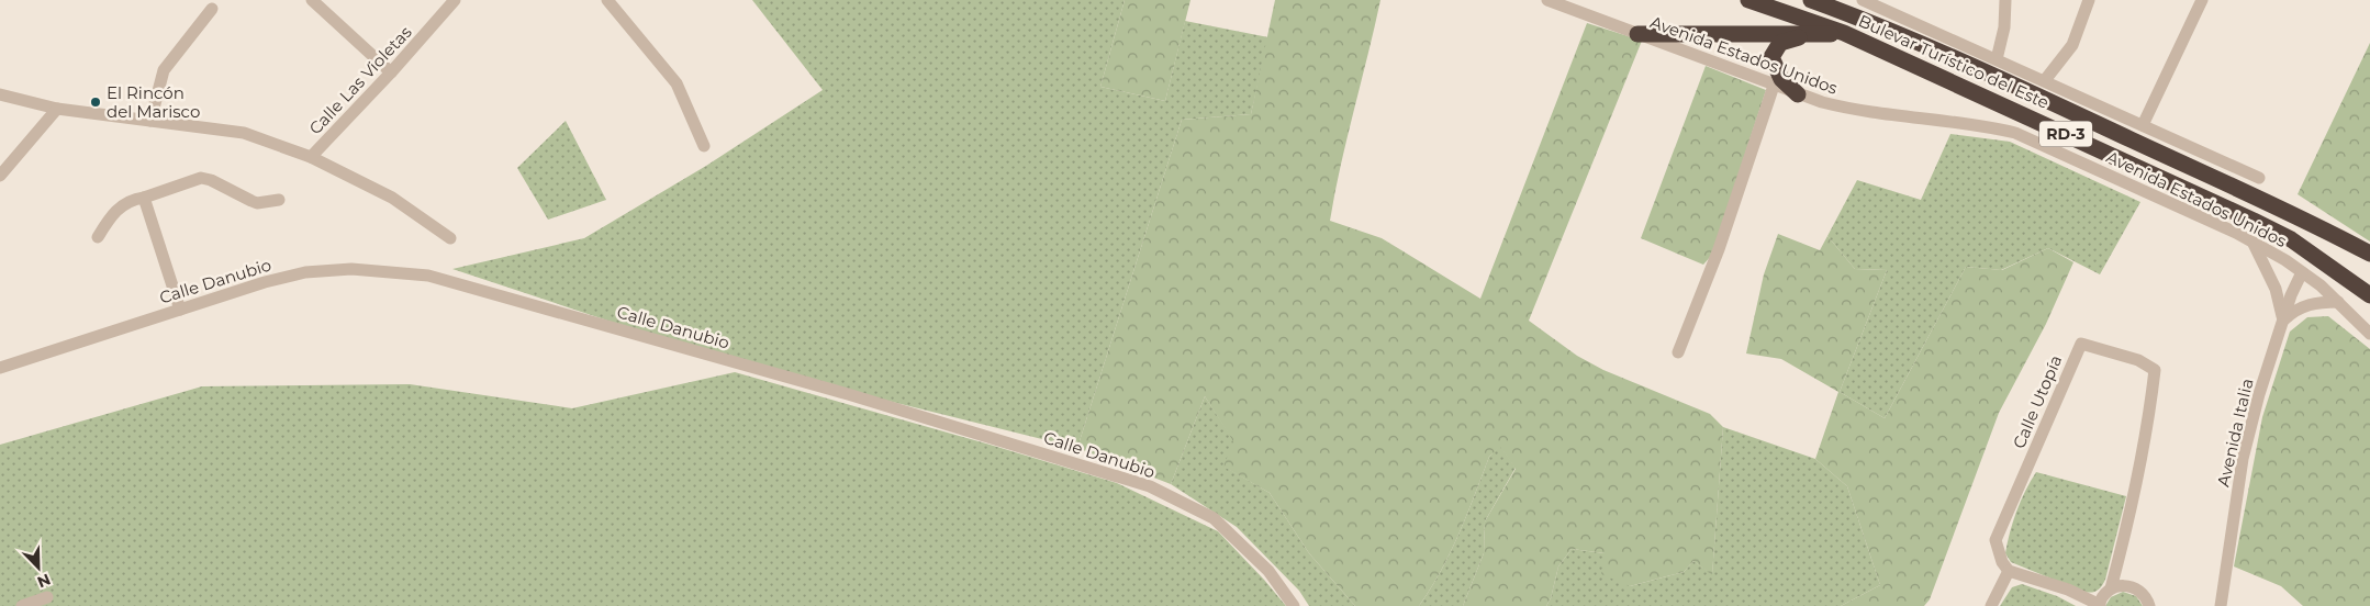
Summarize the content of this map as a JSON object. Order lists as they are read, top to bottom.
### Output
{
  "streets": {
    "highway": ["Bulevar Turístico del Este", "RD-3"],
    "street": [
      "Avenida Estados Unidos",
      "Calle Las Violetas",
      "Calle Danubio",
      "Calle Utopía",
      "Avenida Italia"
    ]
  },
  "crossings": [
    ["Avenida Estados Unidos", "Avenida Italia"]
  ],
  "places": ["El Rincón del Marisco"],
  "north": "bottom right"
}
